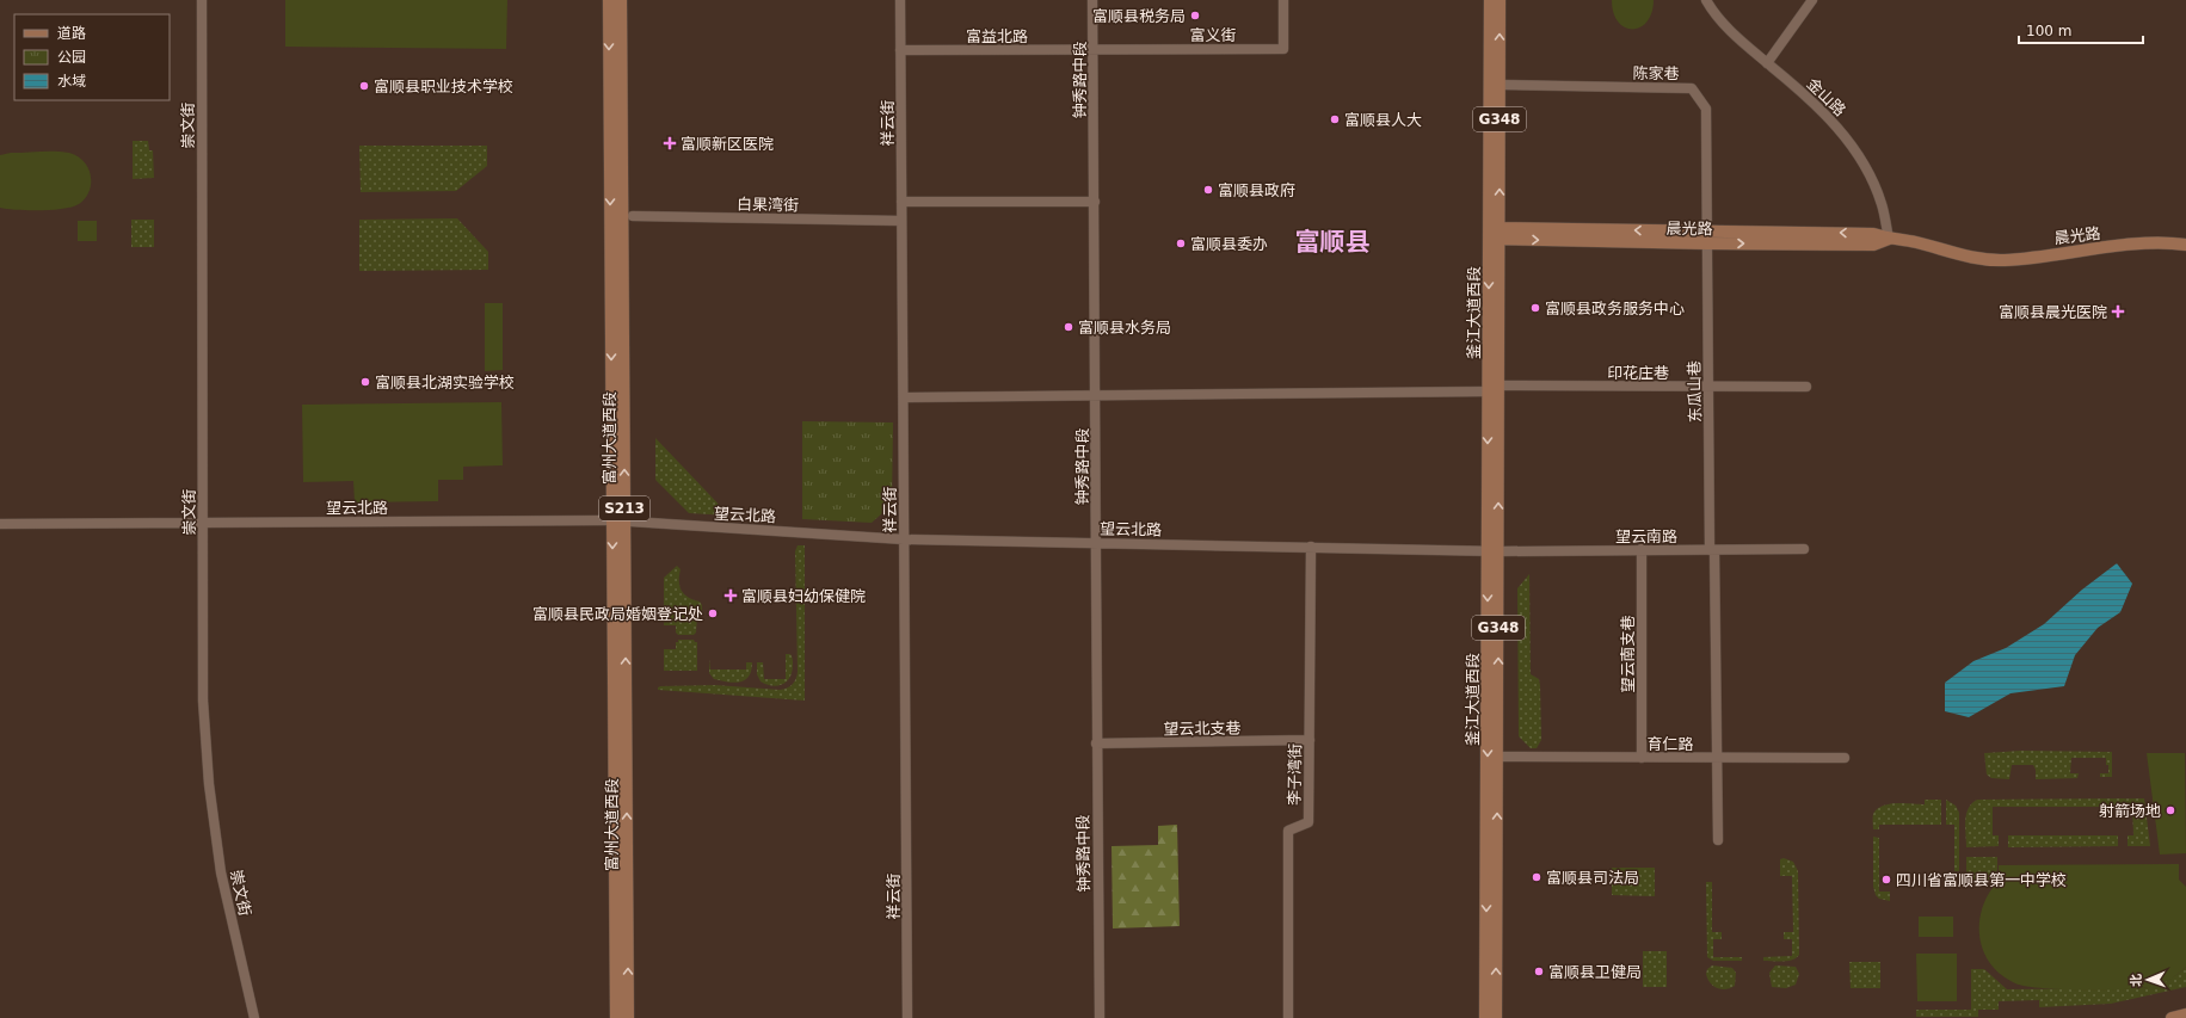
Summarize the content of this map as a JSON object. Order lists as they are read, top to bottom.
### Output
{
  "streets": {
    "main road": [
      "G348",
      "晨光路",
      "釜江大道西段",
      "富州大道西段",
      "S213"
    ],
    "street": [
      "富义街",
      "富益北路",
      "陈家巷",
      "钟秀路中段",
      "金山路",
      "祥云街",
      "崇文街",
      "白果湾街",
      "印花庄巷",
      "东瓜山巷",
      "望云北路",
      "望云南路",
      "望云南支巷",
      "望云北支巷",
      "育仁路",
      "李子湾街"
    ]
  },
  "crossings": [
    ["富义街", "富益北路"],
    ["富义街", "钟秀路中段"],
    ["富益北路", "钟秀路中段"],
    ["富益北路", "祥云街"],
    ["陈家巷", "G348"],
    ["陈家巷", "晨光路"],
    ["陈家巷", "东瓜山巷"],
    ["钟秀路中段", "印花庄巷"],
    ["钟秀路中段", "望云北路"],
    ["钟秀路中段", "望云北支巷"],
    ["金山路", "晨光路"],
    ["G348", "晨光路"],
    ["G348", "釜江大道西段"],
    ["祥云街", "白果湾街"],
    ["祥云街", "印花庄巷"],
    ["祥云街", "望云北路"],
    ["崇文街", "望云北路"],
    ["晨光路", "釜江大道西段"],
    ["晨光路", "东瓜山巷"],
    ["釜江大道西段", "印花庄巷"],
    ["釜江大道西段", "望云北路"],
    ["釜江大道西段", "望云南路"],
    ["釜江大道西段", "育仁路"],
    ["印花庄巷", "东瓜山巷"],
    ["东瓜山巷", "望云南路"],
    ["东瓜山巷", "育仁路"],
    ["富州大道西段", "望云北路"],
    ["望云北路", "望云南路"],
    ["望云北路", "李子湾街"],
    ["望云南路", "望云南支巷"],
    ["望云南支巷", "育仁路"],
    ["望云北支巷", "李子湾街"]
  ],
  "districts": ["富顺县"],
  "places": {
    "other": [
      "富顺县税务局",
      "富顺县职业技术学校",
      "富顺县人大",
      "富顺县政府",
      "富顺县委办",
      "富顺县政务服务中心",
      "富顺县水务局",
      "富顺县北湖实验学校",
      "富顺县民政局婚姻登记处",
      "射箭场地",
      "富顺县司法局",
      "四川省富顺县第一中学校",
      "富顺县卫健局"
    ],
    "health": ["富顺新区医院", "富顺县晨光医院", "富顺县妇幼保健院"]
  },
  "legend": ["道路", "公园", "水域"],
  "scale_bar": "100 m",
  "north": "left"
}
